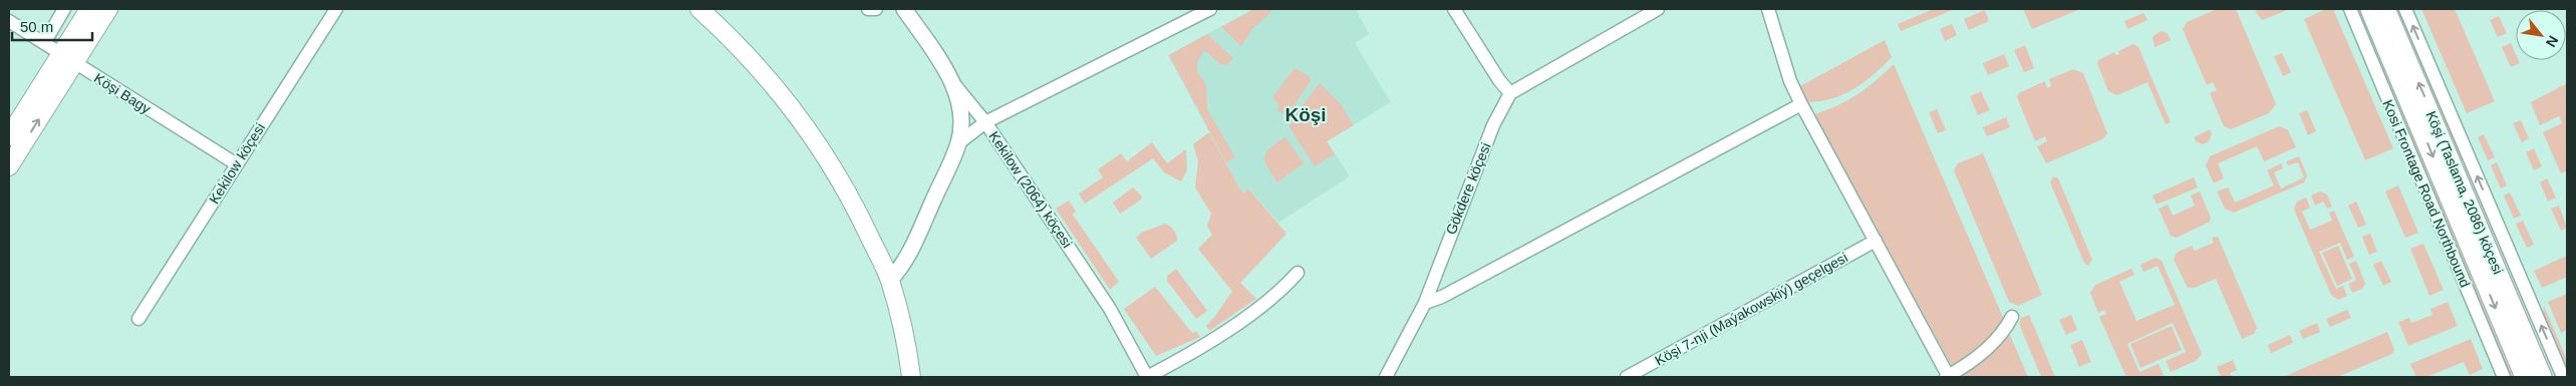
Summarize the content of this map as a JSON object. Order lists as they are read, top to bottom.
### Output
{
  "streets": {
    "main road": ["Köşi (Taslama, 2086) köçesi"],
    "street": [
      "Köşi Bagy",
      "Kekilow köçesi",
      "Gökdere köçesi",
      "Kekilow (2064) köçesi",
      "Kosi Frontage Road Northbound",
      "Köşi 7-nji (Maýakowskiý) geçelgesi"
    ]
  },
  "crossings": [
    ["Köşi Bagy", "Kekilow köçesi"]
  ],
  "districts": ["Köşi"],
  "scale_bar": "50 m",
  "north": "bottom right"
}
